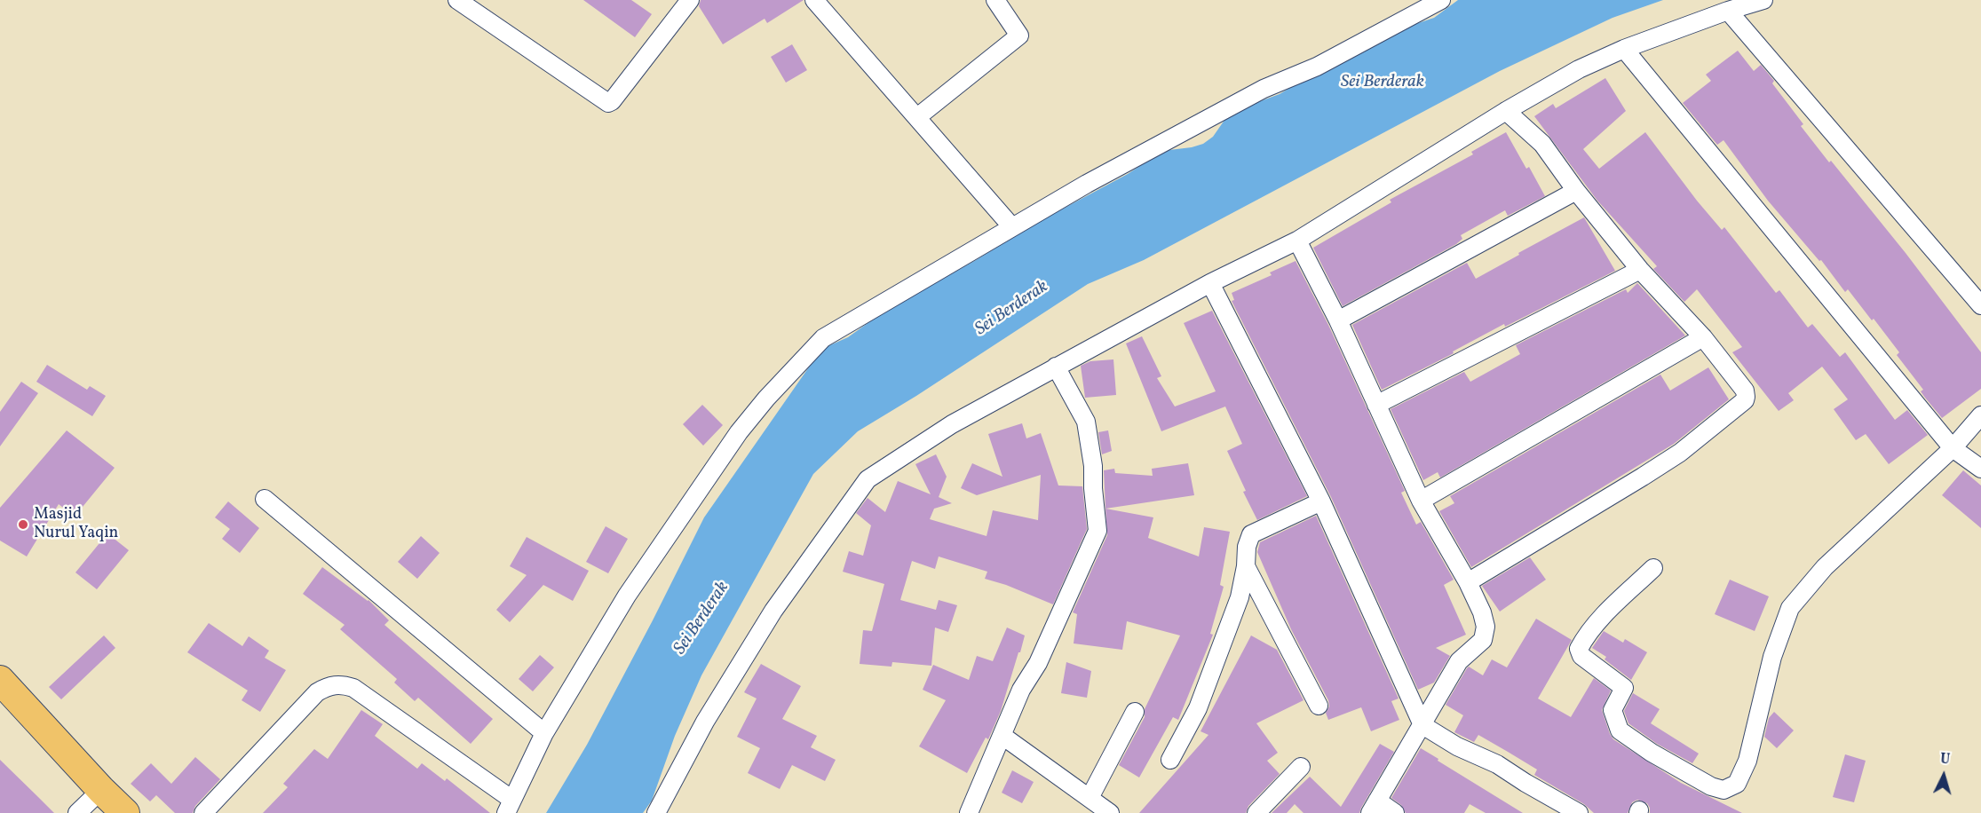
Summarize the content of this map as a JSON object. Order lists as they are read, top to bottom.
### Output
{
  "water": ["Sei Berderak"],
  "places": ["Masjid Nurul Yaqin"],
  "north": "top"
}
